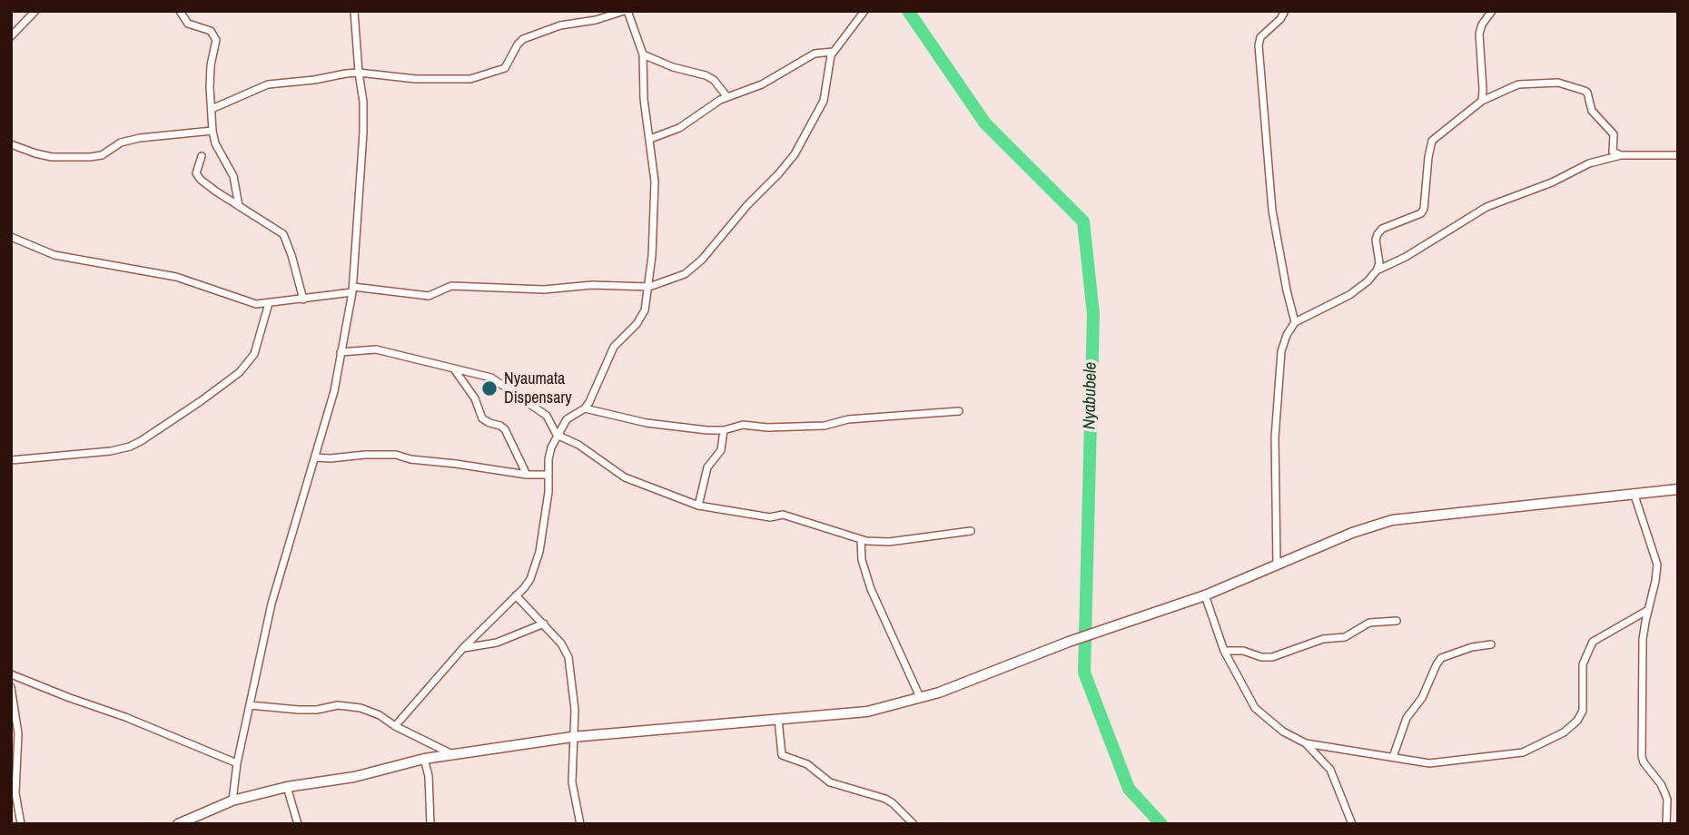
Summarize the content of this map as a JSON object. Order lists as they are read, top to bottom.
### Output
{
  "water": ["Nyabubele"],
  "places": ["Nyaumata Dispensary"]
}
